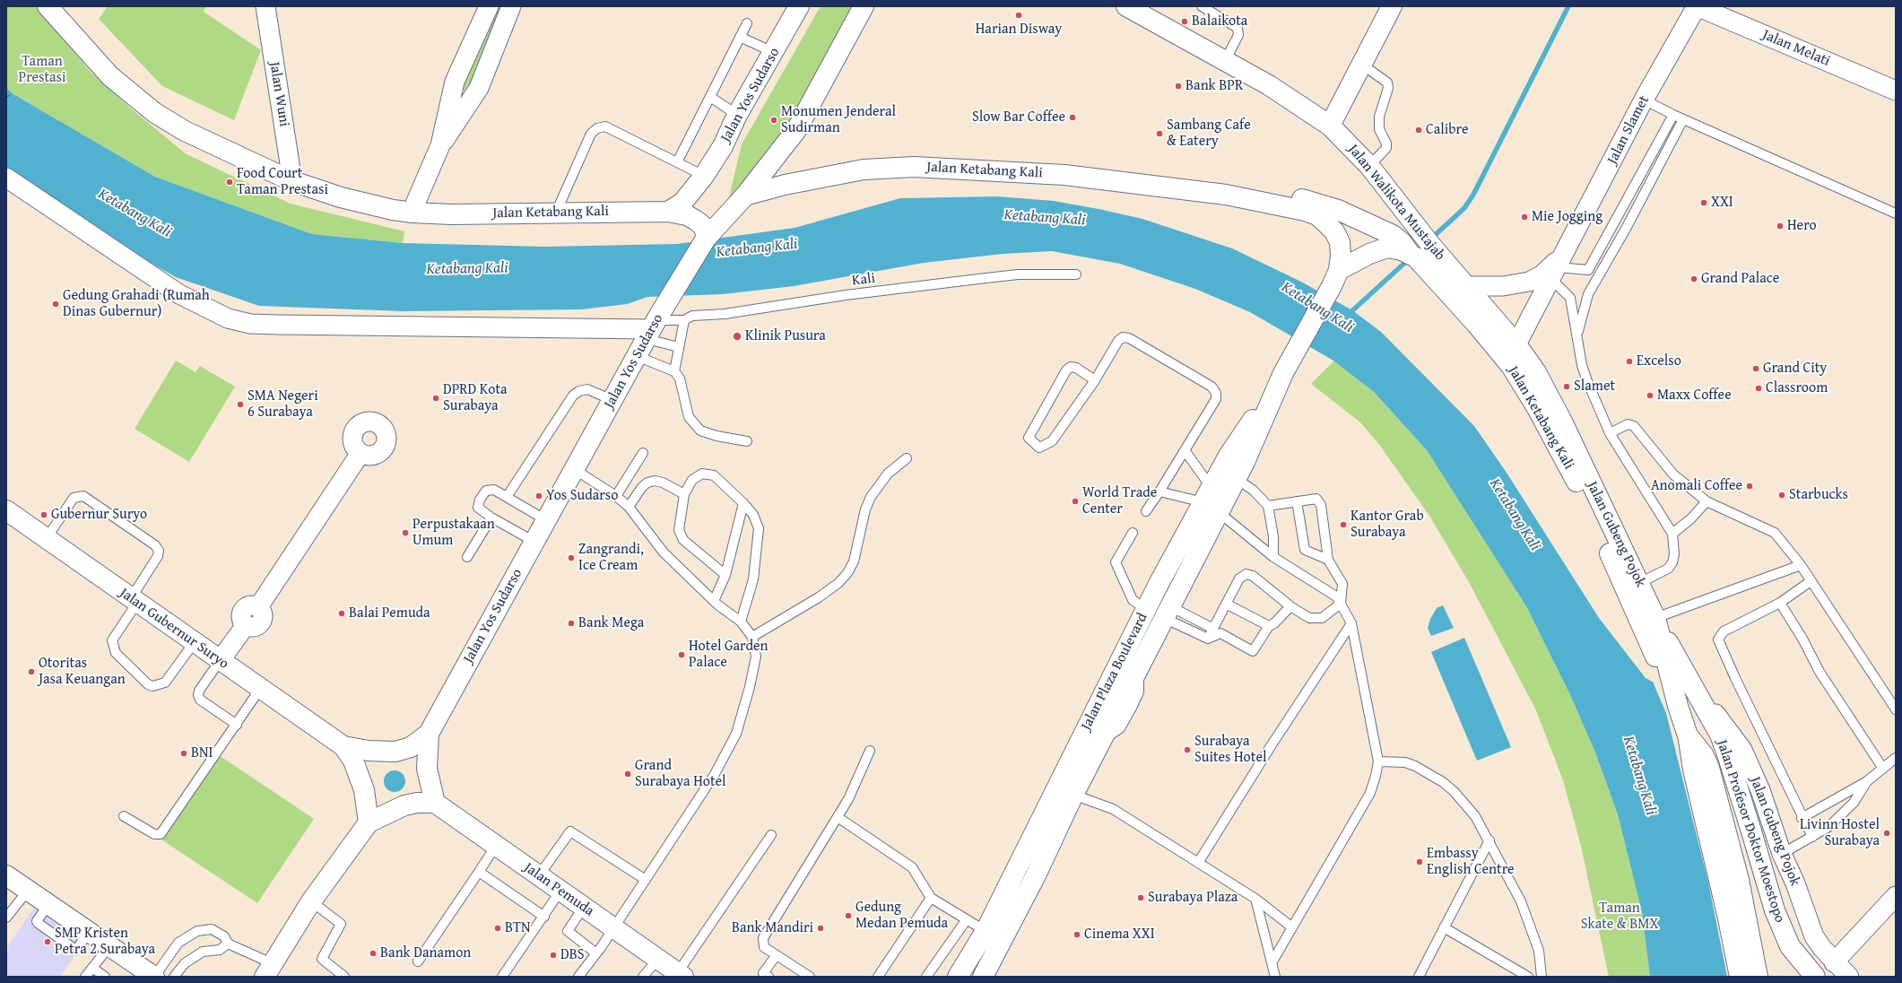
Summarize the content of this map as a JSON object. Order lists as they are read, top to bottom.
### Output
{
  "streets": {
    "main road": [
      "Jalan Yos Sudarso",
      "Jalan Ketabang Kali",
      "Jalan Walikota Mustajab",
      "Jalan Gubeng Pojok",
      "Jalan Gubernur Suryo",
      "Jalan Plaza Boulevard",
      "Jalan Profesor Doktor Moestopo",
      "Jalan Pemuda"
    ],
    "street": ["Jalan Melati", "Jalan Wuni", "Jalan Slamet"],
    "lane": ["Kali"]
  },
  "crossings": [
    ["Jalan Melati", "Jalan Slamet"],
    ["Jalan Wuni", "Jalan Ketabang Kali"],
    ["Jalan Yos Sudarso", "Jalan Ketabang Kali"],
    ["Jalan Yos Sudarso", "Kali"],
    ["Jalan Yos Sudarso", "Jalan Gubernur Suryo"],
    ["Jalan Slamet", "Jalan Walikota Mustajab"],
    ["Jalan Slamet", "Jalan Gubeng Pojok"],
    ["Jalan Ketabang Kali", "Jalan Gubeng Pojok"],
    ["Jalan Ketabang Kali", "Jalan Plaza Boulevard"],
    ["Jalan Walikota Mustajab", "Jalan Gubeng Pojok"],
    ["Jalan Gubeng Pojok", "Jalan Profesor Doktor Moestopo"]
  ],
  "water": ["Ketabang Kali"],
  "parks": ["Taman Prestasi", "Taman Skate & BMX"],
  "places": [
    "Harian Disway",
    "Balaikota",
    "Bank BPR",
    "Slow Bar Coffee",
    "Monumen Jenderal Sudirman",
    "Calibre",
    "Sambang Cafe & Eatery",
    "Food Court Taman Prestasi",
    "XXI",
    "Mie Jogging",
    "Hero",
    "Grand Palace",
    "Gedung Grahadi (Rumah Dinas Gubernur)",
    "Klinik Pusura",
    "Excelso",
    "Grand City",
    "Slamet",
    "Classroom",
    "Maxx Coffee",
    "DPRD Kota Surabaya",
    "SMA Negeri 6 Surabaya",
    "Anomali Coffee",
    "Starbucks",
    "Yos Sudarso",
    "World Trade Center",
    "Gubernur Suryo",
    "Kantor Grab Surabaya",
    "Perpustakaan Umum",
    "Zangrandi, Ice Cream",
    "Balai Pemuda",
    "Bank Mega",
    "Hotel Garden Palace",
    "Otoritas Jasa Keuangan",
    "Surabaya Suites Hotel",
    "BNI",
    "Grand Surabaya Hotel",
    "Livinn Hostel Surabaya",
    "Embassy English Centre",
    "Surabaya Plaza",
    "Gedung Medan Pemuda",
    "BTN",
    "Bank Mandiri",
    "Cinema XXI",
    "SMP Kristen Petra 2 Surabaya",
    "Bank Danamon",
    "DBS"
  ]
}
